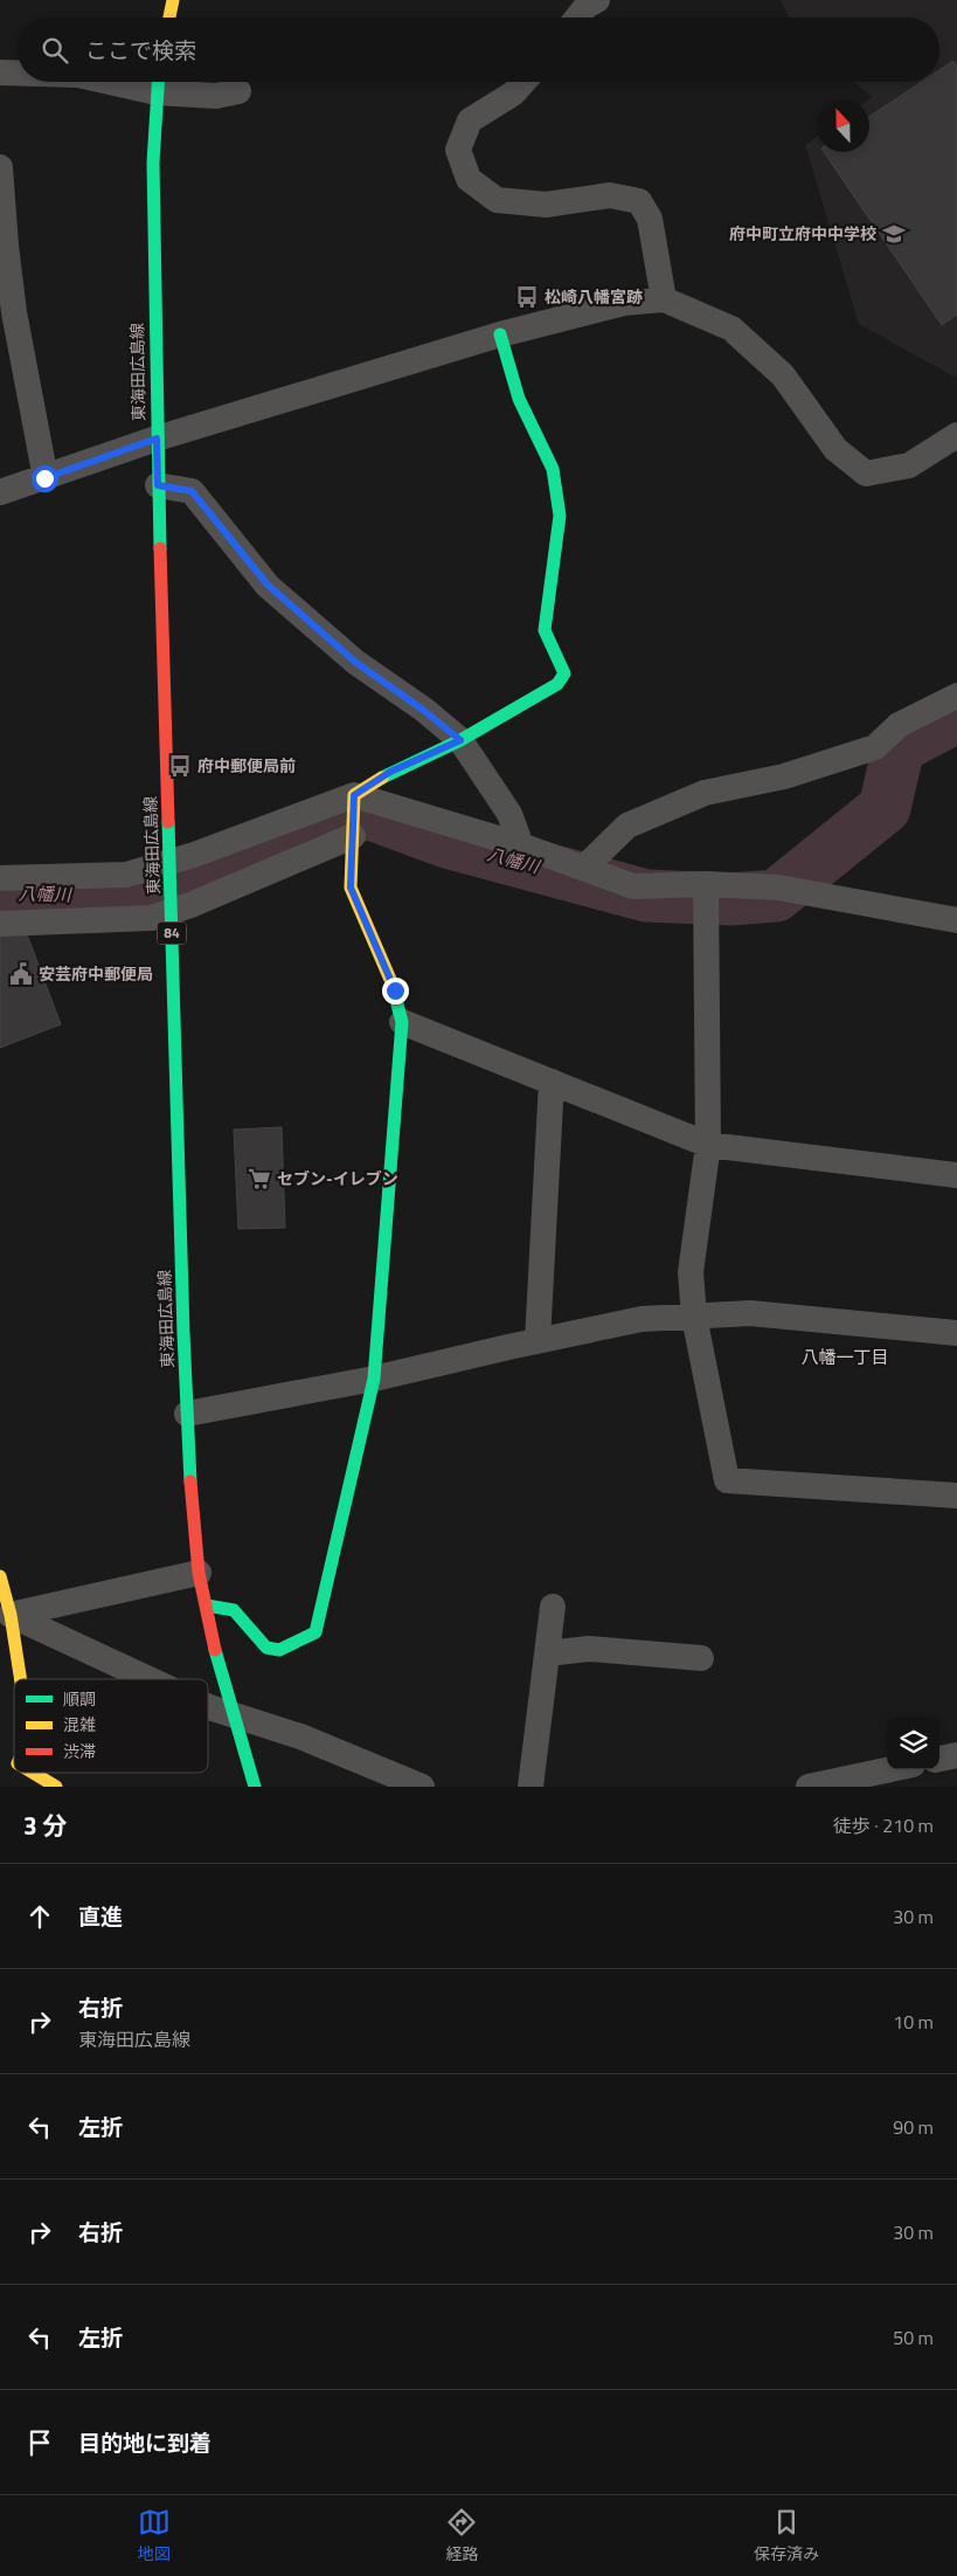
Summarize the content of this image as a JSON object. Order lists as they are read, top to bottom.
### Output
{
  "streets": {
    "main road": ["東海田広島線", "84"]
  },
  "districts": ["八幡一丁目"],
  "water": ["八幡川"],
  "places": {
    "school or university": ["府中町立府中中学校"],
    "bus stop": ["松崎八幡宮跡", "府中郵便局前"],
    "public building": ["安芸府中郵便局"],
    "supermarket": ["セブン-イレブン"]
  },
  "legend": ["順調", "混雑", "渋滞"],
  "north": "top",
  "page": {
    "search": "ここで検索",
    "heading": ["3 分", "徒歩 · 210 m"],
    "list": [
      ["直進", "30 m"],
      ["右折", "東海田広島線", "10 m"],
      ["左折", "90 m"],
      ["右折", "30 m"],
      ["左折", "50 m"],
      "目的地に到着"
    ],
    "nav": ["地図", "経路", "保存済み"]
  }
}
